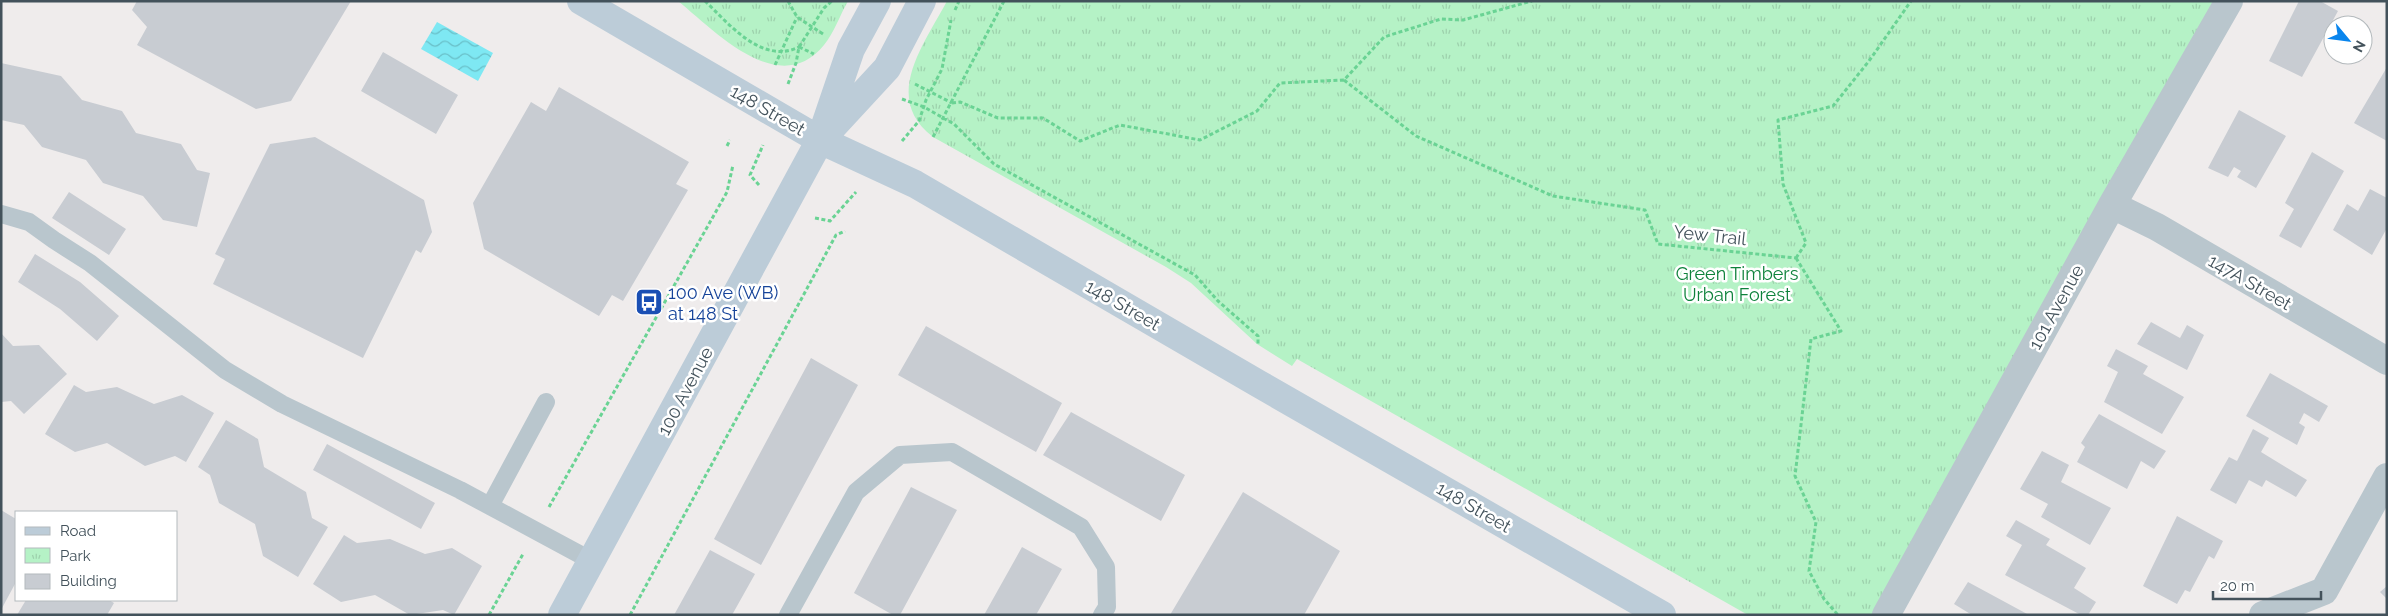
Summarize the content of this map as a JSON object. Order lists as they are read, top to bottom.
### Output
{
  "streets": {
    "main road": ["148 Street", "100 Avenue"],
    "street": ["147A Street", "101 Avenue"],
    "path": ["Yew Trail"]
  },
  "crossings": [
    ["148 Street", "100 Avenue"],
    ["147A Street", "101 Avenue"]
  ],
  "parks": ["Green Timbers Urban Forest"],
  "places": {
    "bus stop": ["100 Ave (WB) at 148 St"]
  },
  "legend": ["Road", "Park", "Building"],
  "scale_bar": "20 m",
  "north": "bottom right"
}
